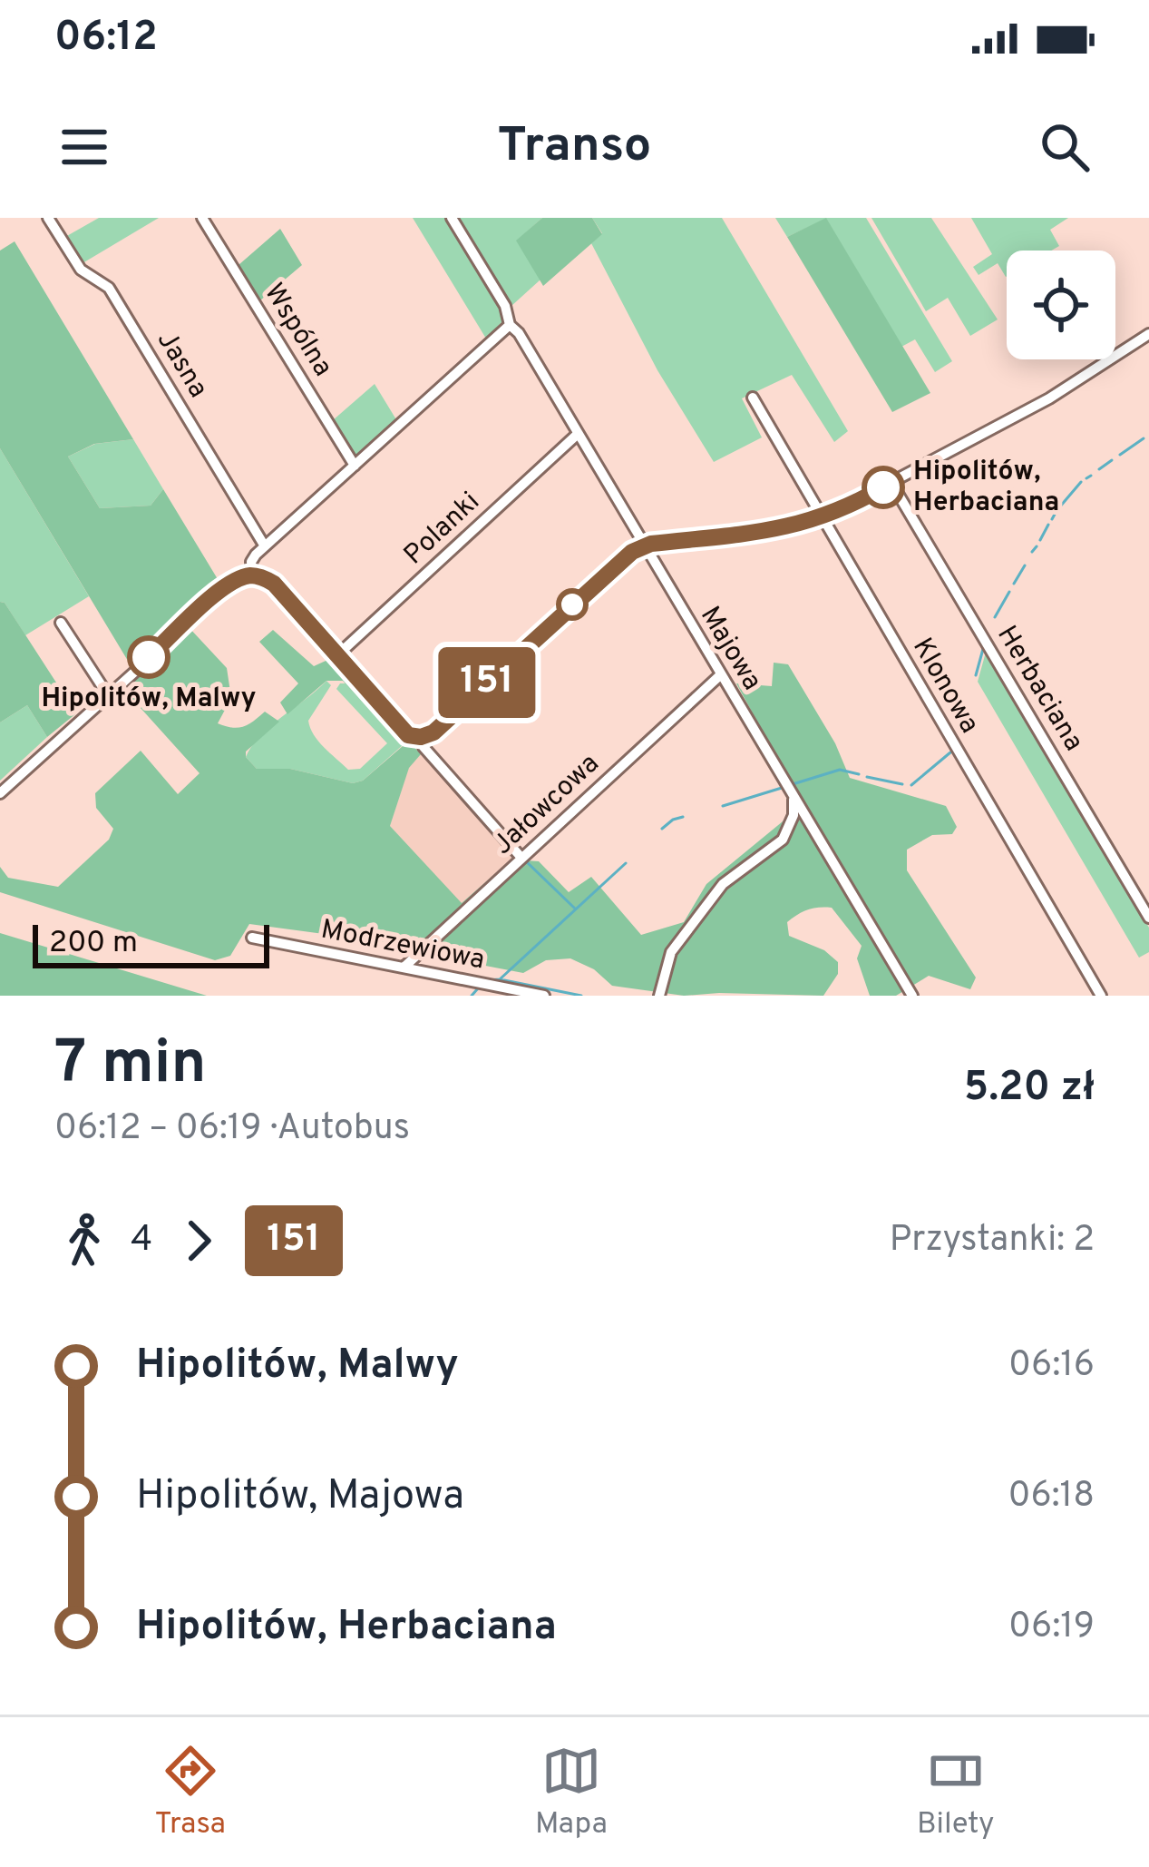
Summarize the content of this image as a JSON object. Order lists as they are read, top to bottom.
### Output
{
  "streets": {
    "street": [
      "Wspólna",
      "Jasna",
      "Polanki",
      "Majowa",
      "Klonowa",
      "Herbaciana",
      "Jałowcowa",
      "Modrzewiowa"
    ]
  },
  "crossings": [
    ["Polanki", "Majowa"],
    ["Majowa", "Jałowcowa"],
    ["Jałowcowa", "Modrzewiowa"]
  ],
  "places": ["Hipolitów, Herbaciana", "Hipolitów, Malwy"],
  "lines": ["bus line 151"],
  "scale_bar": "200 m",
  "page": {
    "status": "06:12",
    "header": "Transo",
    "on_map": "151",
    "scale": "200 m",
    "heading": ["7 min", "06:12 – 06:19 · Autobus", "5.20 zł"],
    "legs": ["4", "151", "Przystanki: 2"],
    "list": [
      {
        "name": "Hipolitów, Malwy",
        "value": "06:16"
      },
      {
        "name": "Hipolitów, Majowa",
        "value": "06:18"
      },
      {
        "name": "Hipolitów, Herbaciana",
        "value": "06:19"
      }
    ],
    "tabs": ["Trasa", "Mapa", "Bilety"]
  }
}
